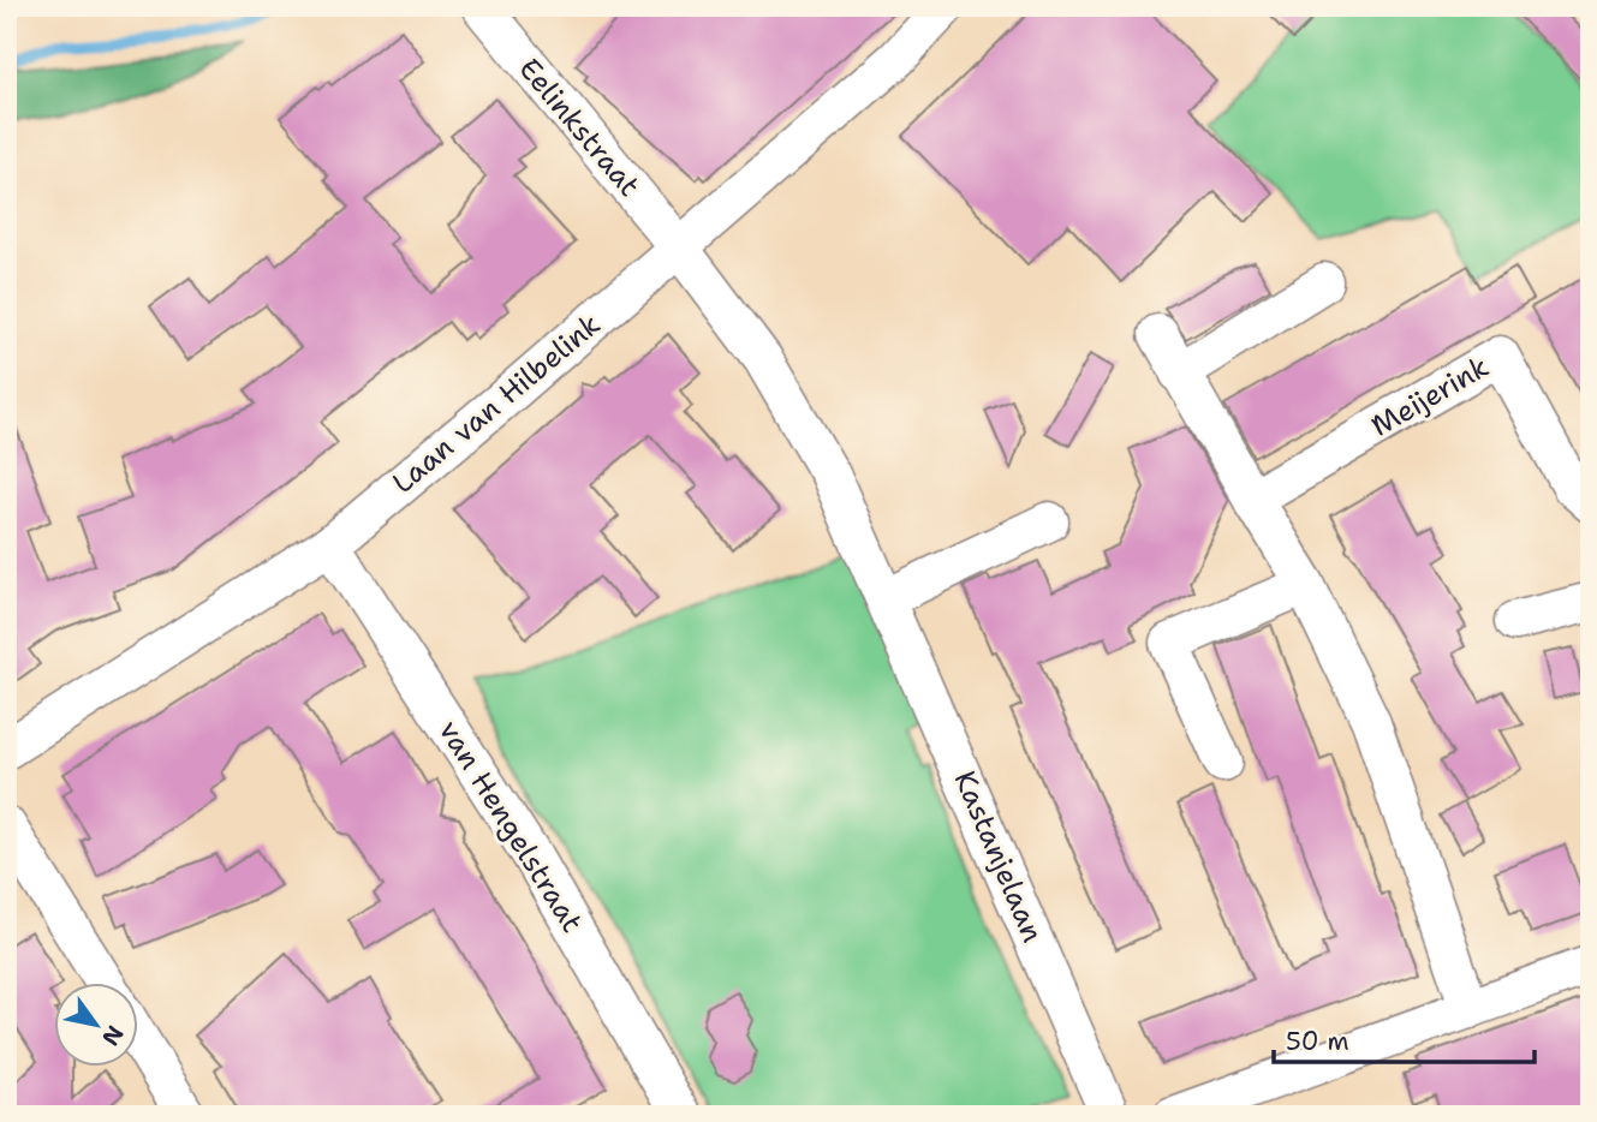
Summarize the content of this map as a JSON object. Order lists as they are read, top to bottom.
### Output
{
  "streets": {
    "street": [
      "Eelinkstraat",
      "Meijerink",
      "Laan van Hilbelink",
      "van Hengelstraat",
      "Kastanjelaan"
    ]
  },
  "crossings": [
    ["Eelinkstraat", "Laan van Hilbelink"],
    ["Eelinkstraat", "Kastanjelaan"],
    ["Laan van Hilbelink", "van Hengelstraat"],
    ["Laan van Hilbelink", "Kastanjelaan"]
  ],
  "scale_bar": "50 m",
  "north": "bottom right"
}
